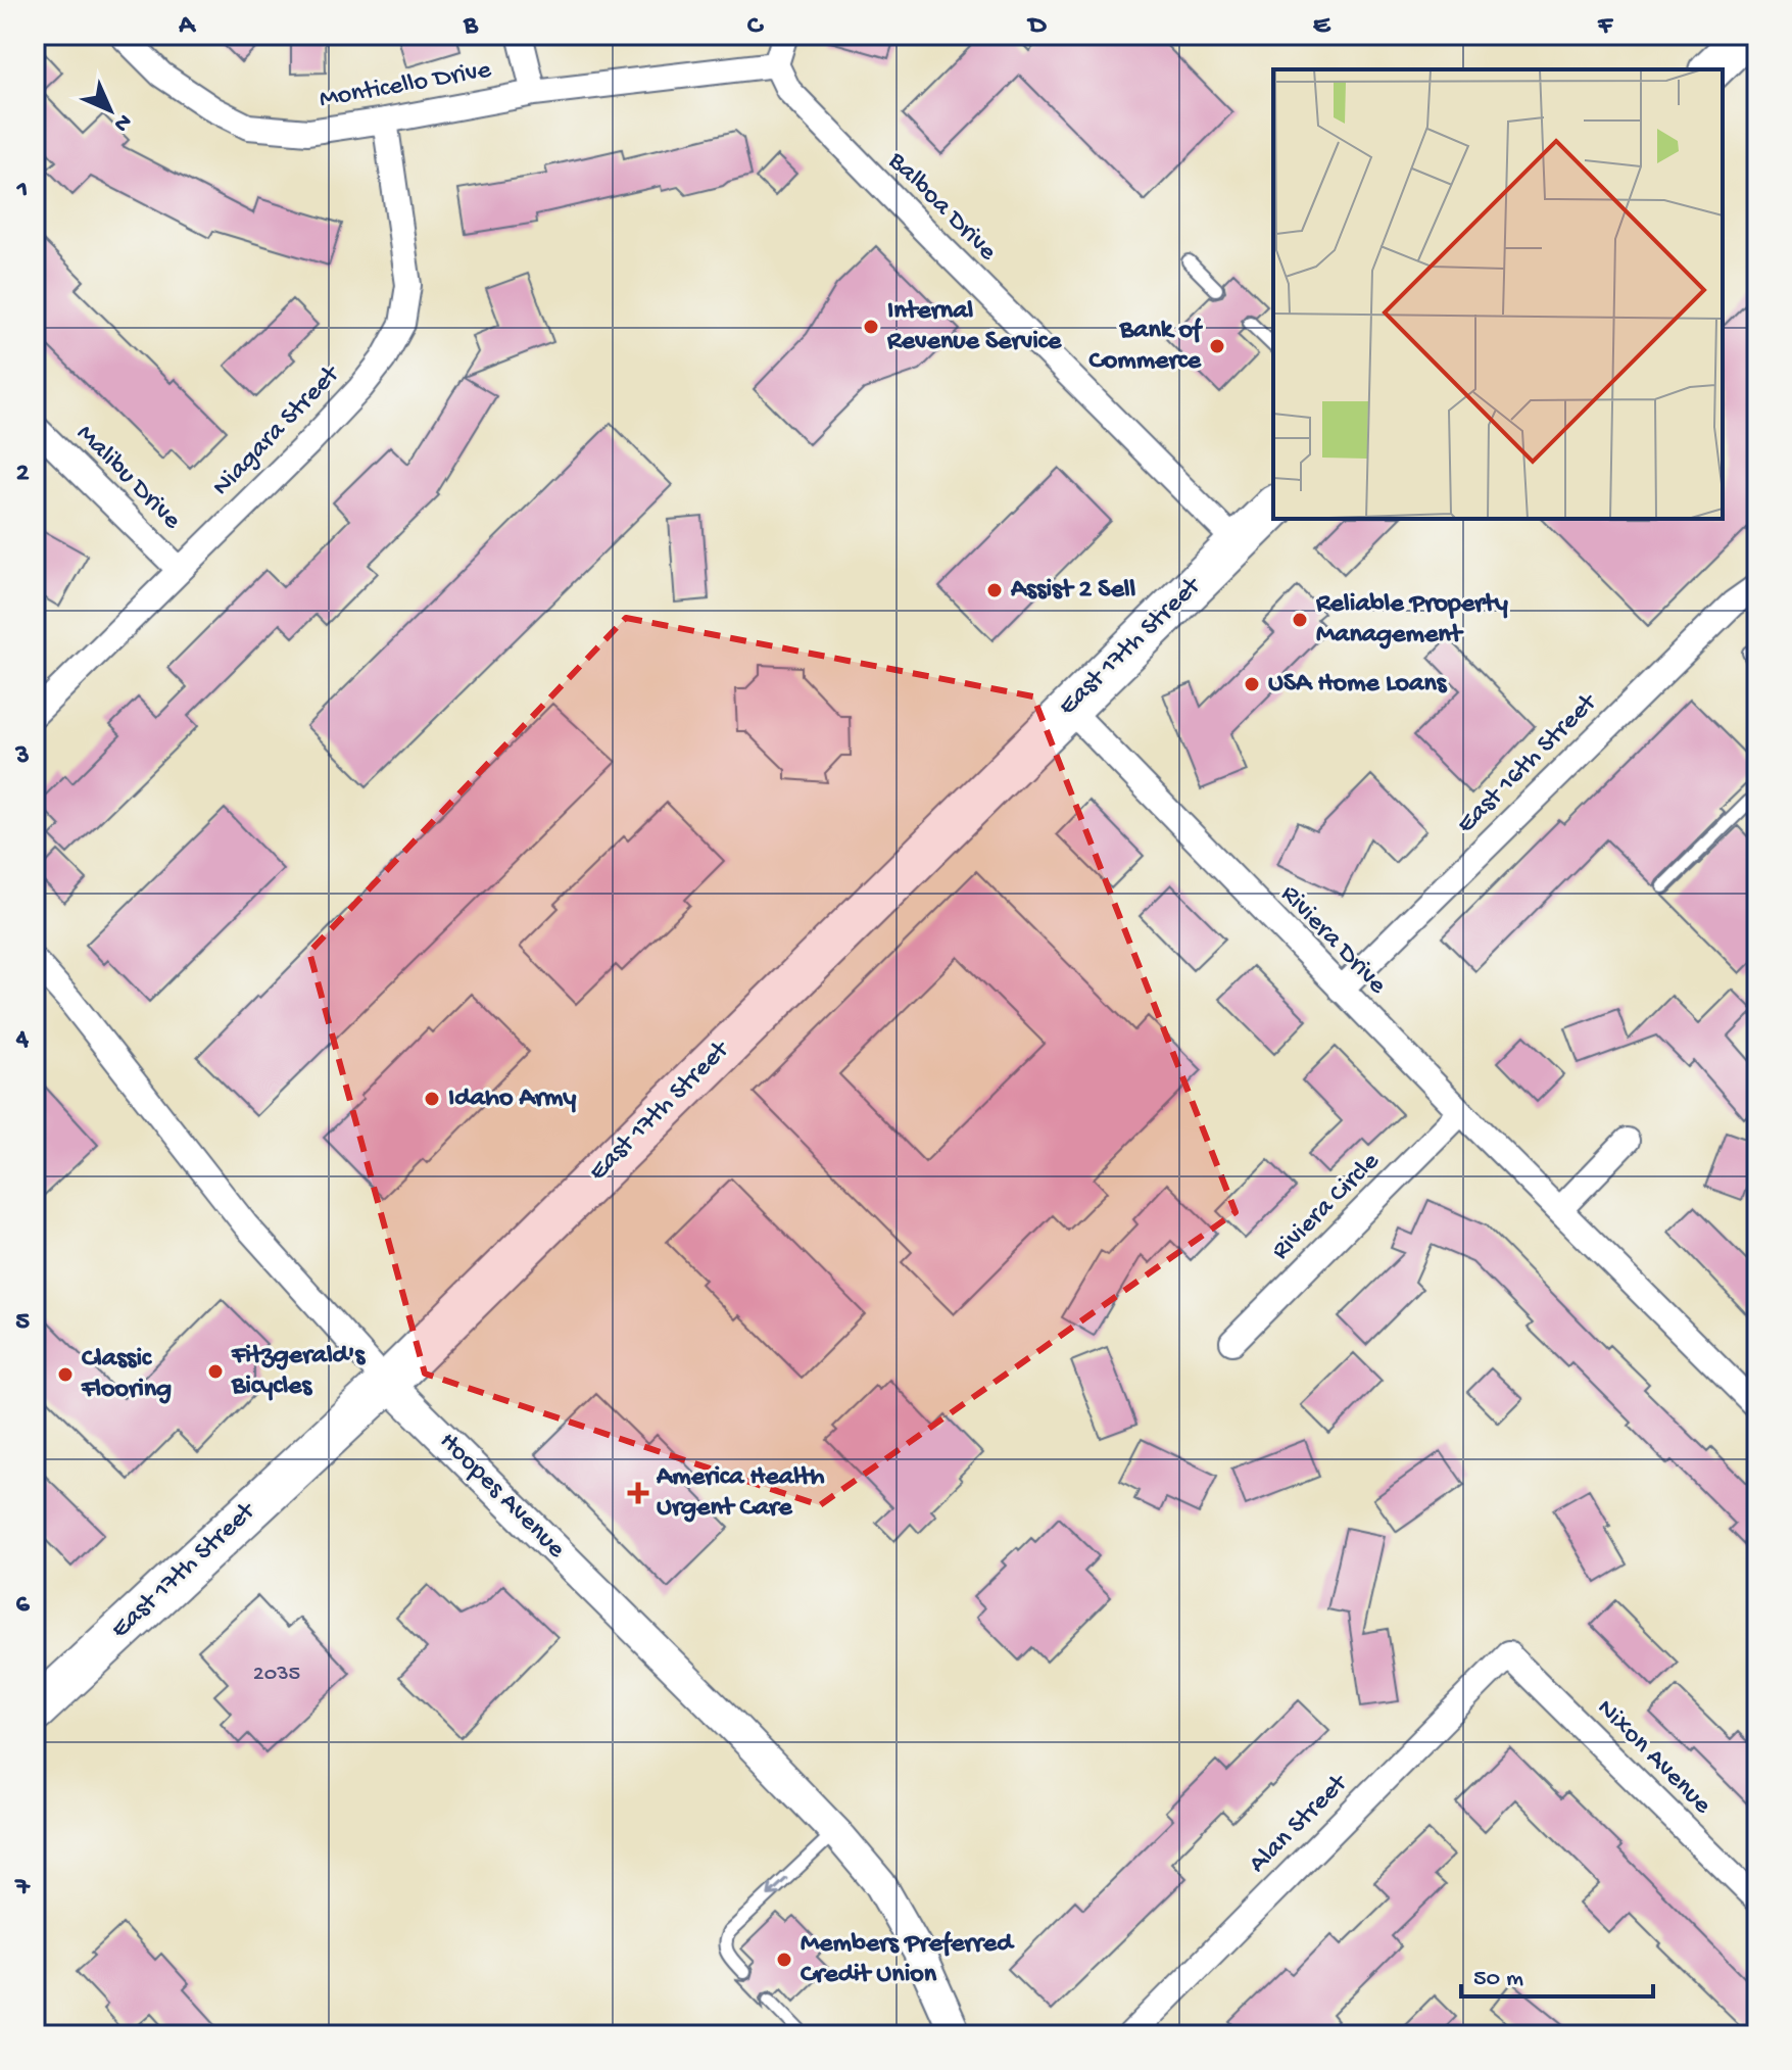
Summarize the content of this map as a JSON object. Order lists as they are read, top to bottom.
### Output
{
  "streets": {
    "main road": ["East 17th Street"],
    "street": [
      "Monticello Drive",
      "Balboa Drive",
      "Niagara Street",
      "Malibu Drive",
      "East 16th Street",
      "Riviera Drive",
      "Riviera Circle",
      "Hoopes Avenue",
      "Nixon Avenue",
      "Alan Street"
    ]
  },
  "crossings": [
    ["Monticello Drive", "Balboa Drive"],
    ["Monticello Drive", "Niagara Street"],
    ["Balboa Drive", "East 17th Street"],
    ["Niagara Street", "Malibu Drive"],
    ["East 17th Street", "Riviera Drive"],
    ["East 17th Street", "Hoopes Avenue"],
    ["East 16th Street", "Riviera Drive"],
    ["Riviera Drive", "Riviera Circle"],
    ["Nixon Avenue", "Alan Street"]
  ],
  "places": {
    "other": [
      "Internal Revenue Service",
      "Bank of Commerce",
      "Assist 2 Sell",
      "Reliable Property Management",
      "USA Home Loans",
      "Idaho Army",
      "Fitzgerald's Bicycles",
      "Classic Flooring",
      "Members Preferred Credit Union"
    ],
    "health": ["America Health Urgent Care"]
  },
  "house_numbers": ["2035"],
  "scale_bar": "50 m",
  "north": "bottom right",
  "grid": {
    "columns": [
      "A",
      "B",
      "C",
      "D",
      "E",
      "F"
    ],
    "rows": [
      "1",
      "2",
      "3",
      "4",
      "5",
      "6",
      "7"
    ]
  }
}
